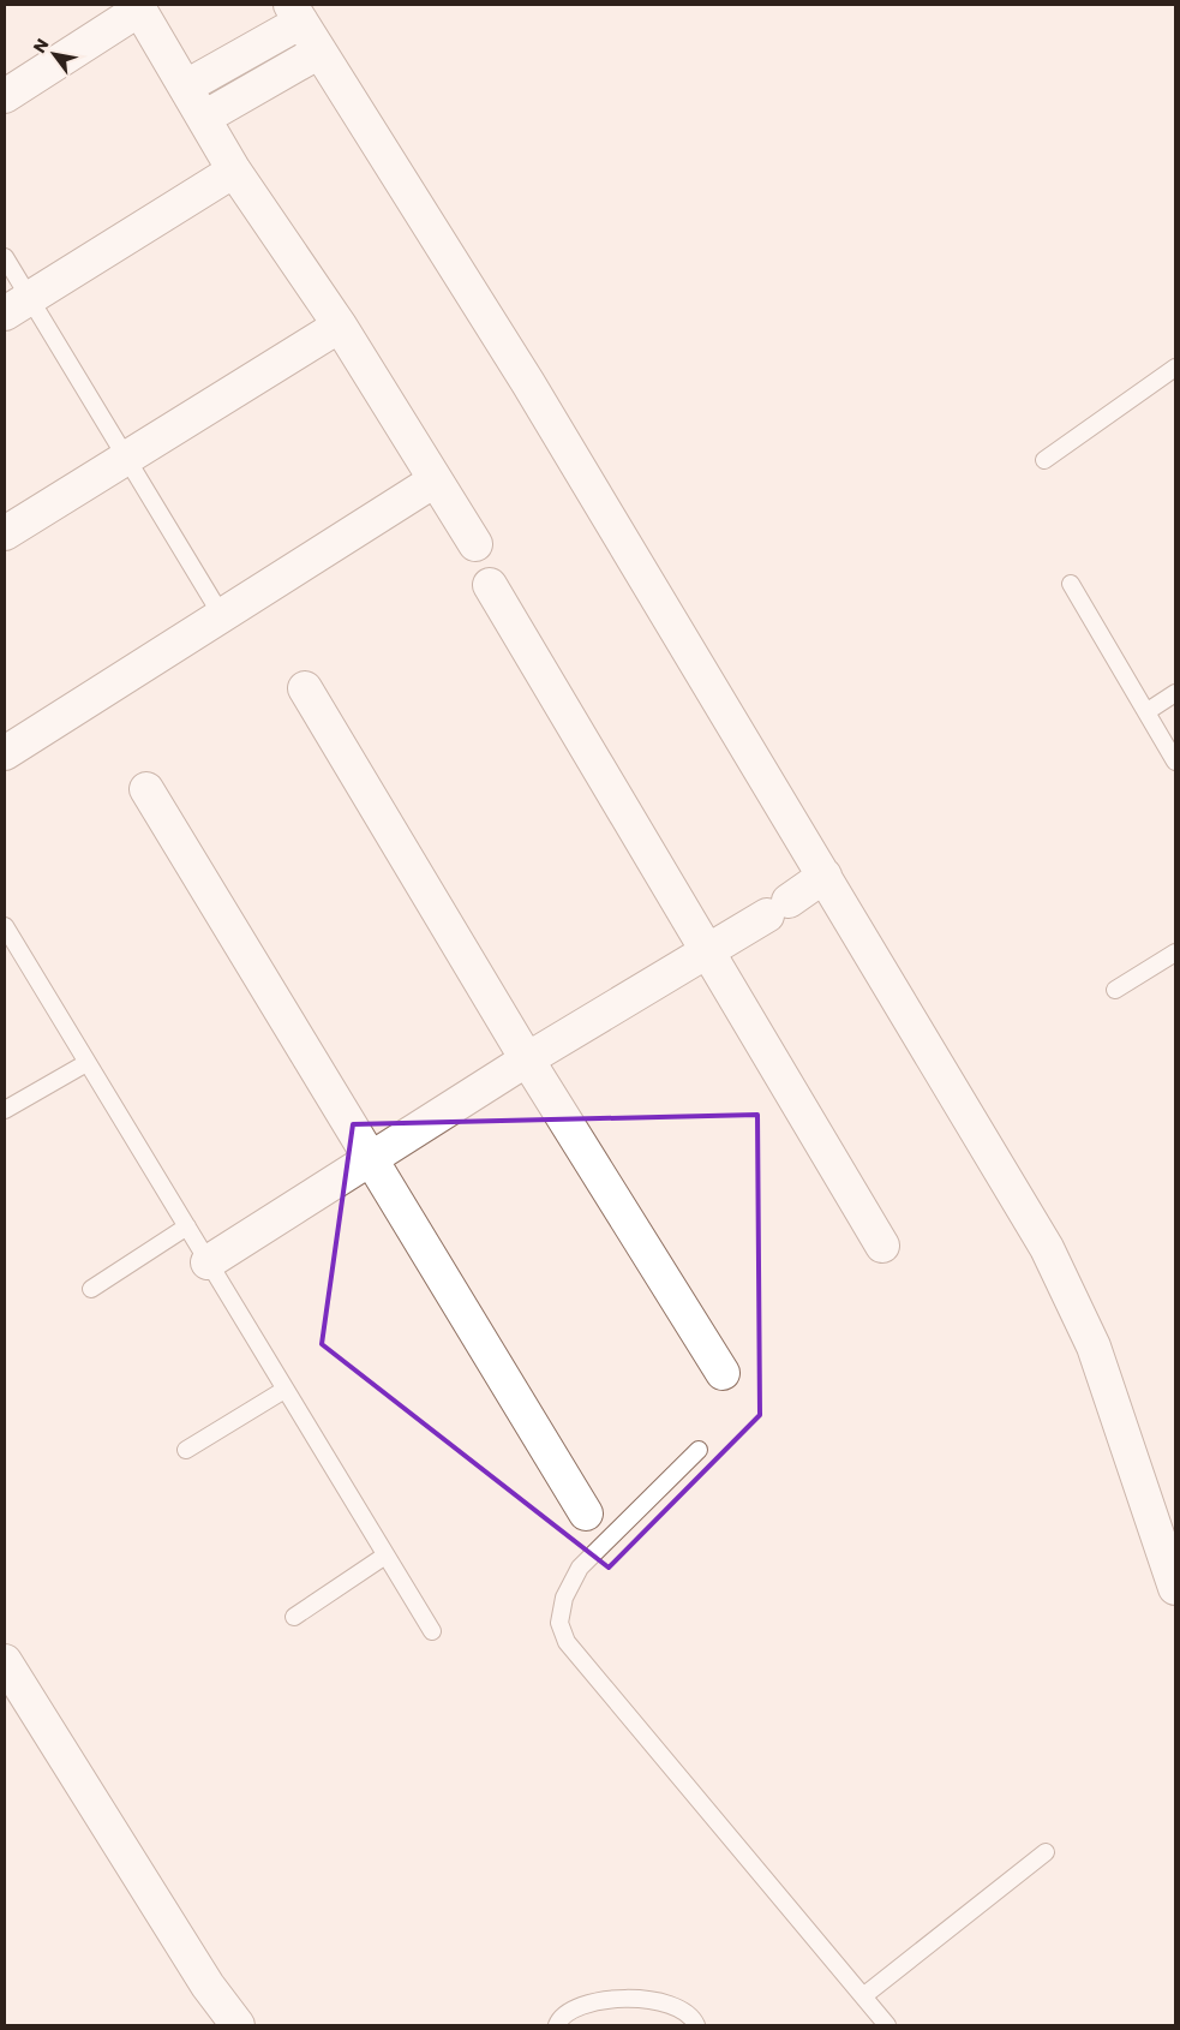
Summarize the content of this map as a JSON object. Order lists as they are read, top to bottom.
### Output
{
  "north": "top left"
}
